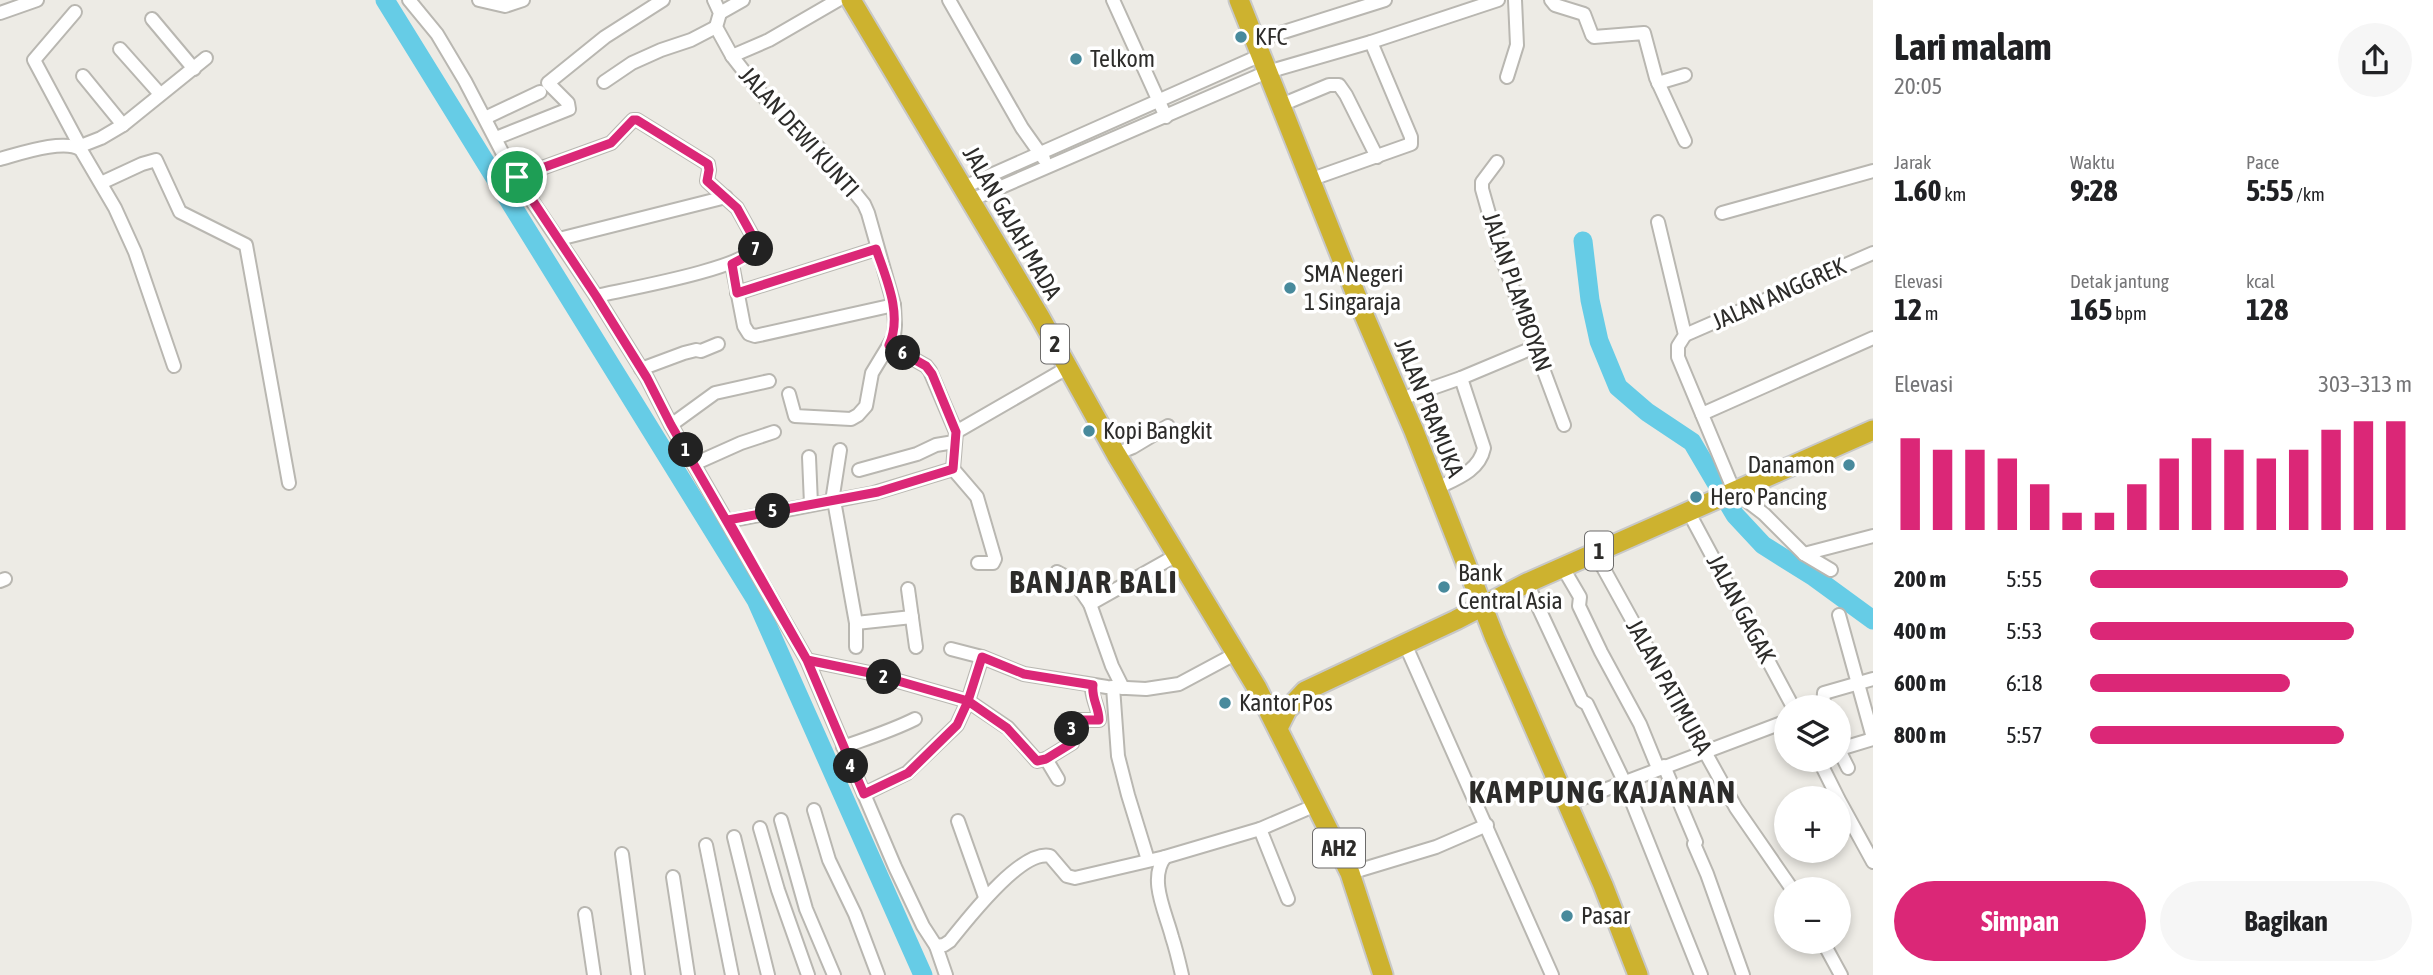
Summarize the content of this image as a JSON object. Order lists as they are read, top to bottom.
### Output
{
  "streets": {
    "highway": [
      "JALAN GAJAH MADA",
      "2",
      "JALAN PRAMUKA",
      "1",
      "AH2"
    ],
    "street": [
      "JALAN DEWI KUNTI",
      "JALAN PLAMBOYAN",
      "JALAN ANGGREK",
      "JALAN GAGAK",
      "JALAN PATIMURA"
    ]
  },
  "crossings": [
    ["JALAN GAJAH MADA", "2"],
    ["2", "1"],
    ["2", "AH2"],
    ["JALAN PRAMUKA", "1"],
    ["1", "JALAN GAGAK"],
    ["1", "JALAN PATIMURA"],
    ["1", "AH2"]
  ],
  "districts": ["BANJAR BALI", "KAMPUNG KAJANAN"],
  "places": [
    "KFC",
    "Telkom",
    "SMA Negeri 1 Singaraja",
    "Kopi Bangkit",
    "Danamon",
    "Hero Pancing",
    "Bank Central Asia",
    "Kantor Pos",
    "Pasar"
  ],
  "page": {
    "heading": ["Lari malam", "20:05"],
    "stats": [
      ["Jarak", "1.60 km"],
      ["Waktu", "9:28"],
      ["Pace", "5:55 /km"],
      ["Elevasi", "12 m"],
      ["Detak jantung", "165 bpm"],
      ["kcal", "128"]
    ],
    "pins": [
      "7",
      "6",
      "1",
      "5",
      "2",
      "3",
      "4"
    ],
    "chart": ["Elevasi", "303–313 m"],
    "list": [
      {
        "name": "200 m",
        "note": "5:55"
      },
      {
        "name": "400 m",
        "note": "5:53"
      },
      {
        "name": "600 m",
        "note": "6:18"
      },
      {
        "name": "800 m",
        "note": "5:57"
      }
    ],
    "map_buttons": ["+", "−"],
    "buttons": ["Simpan", "Bagikan"]
  }
}
